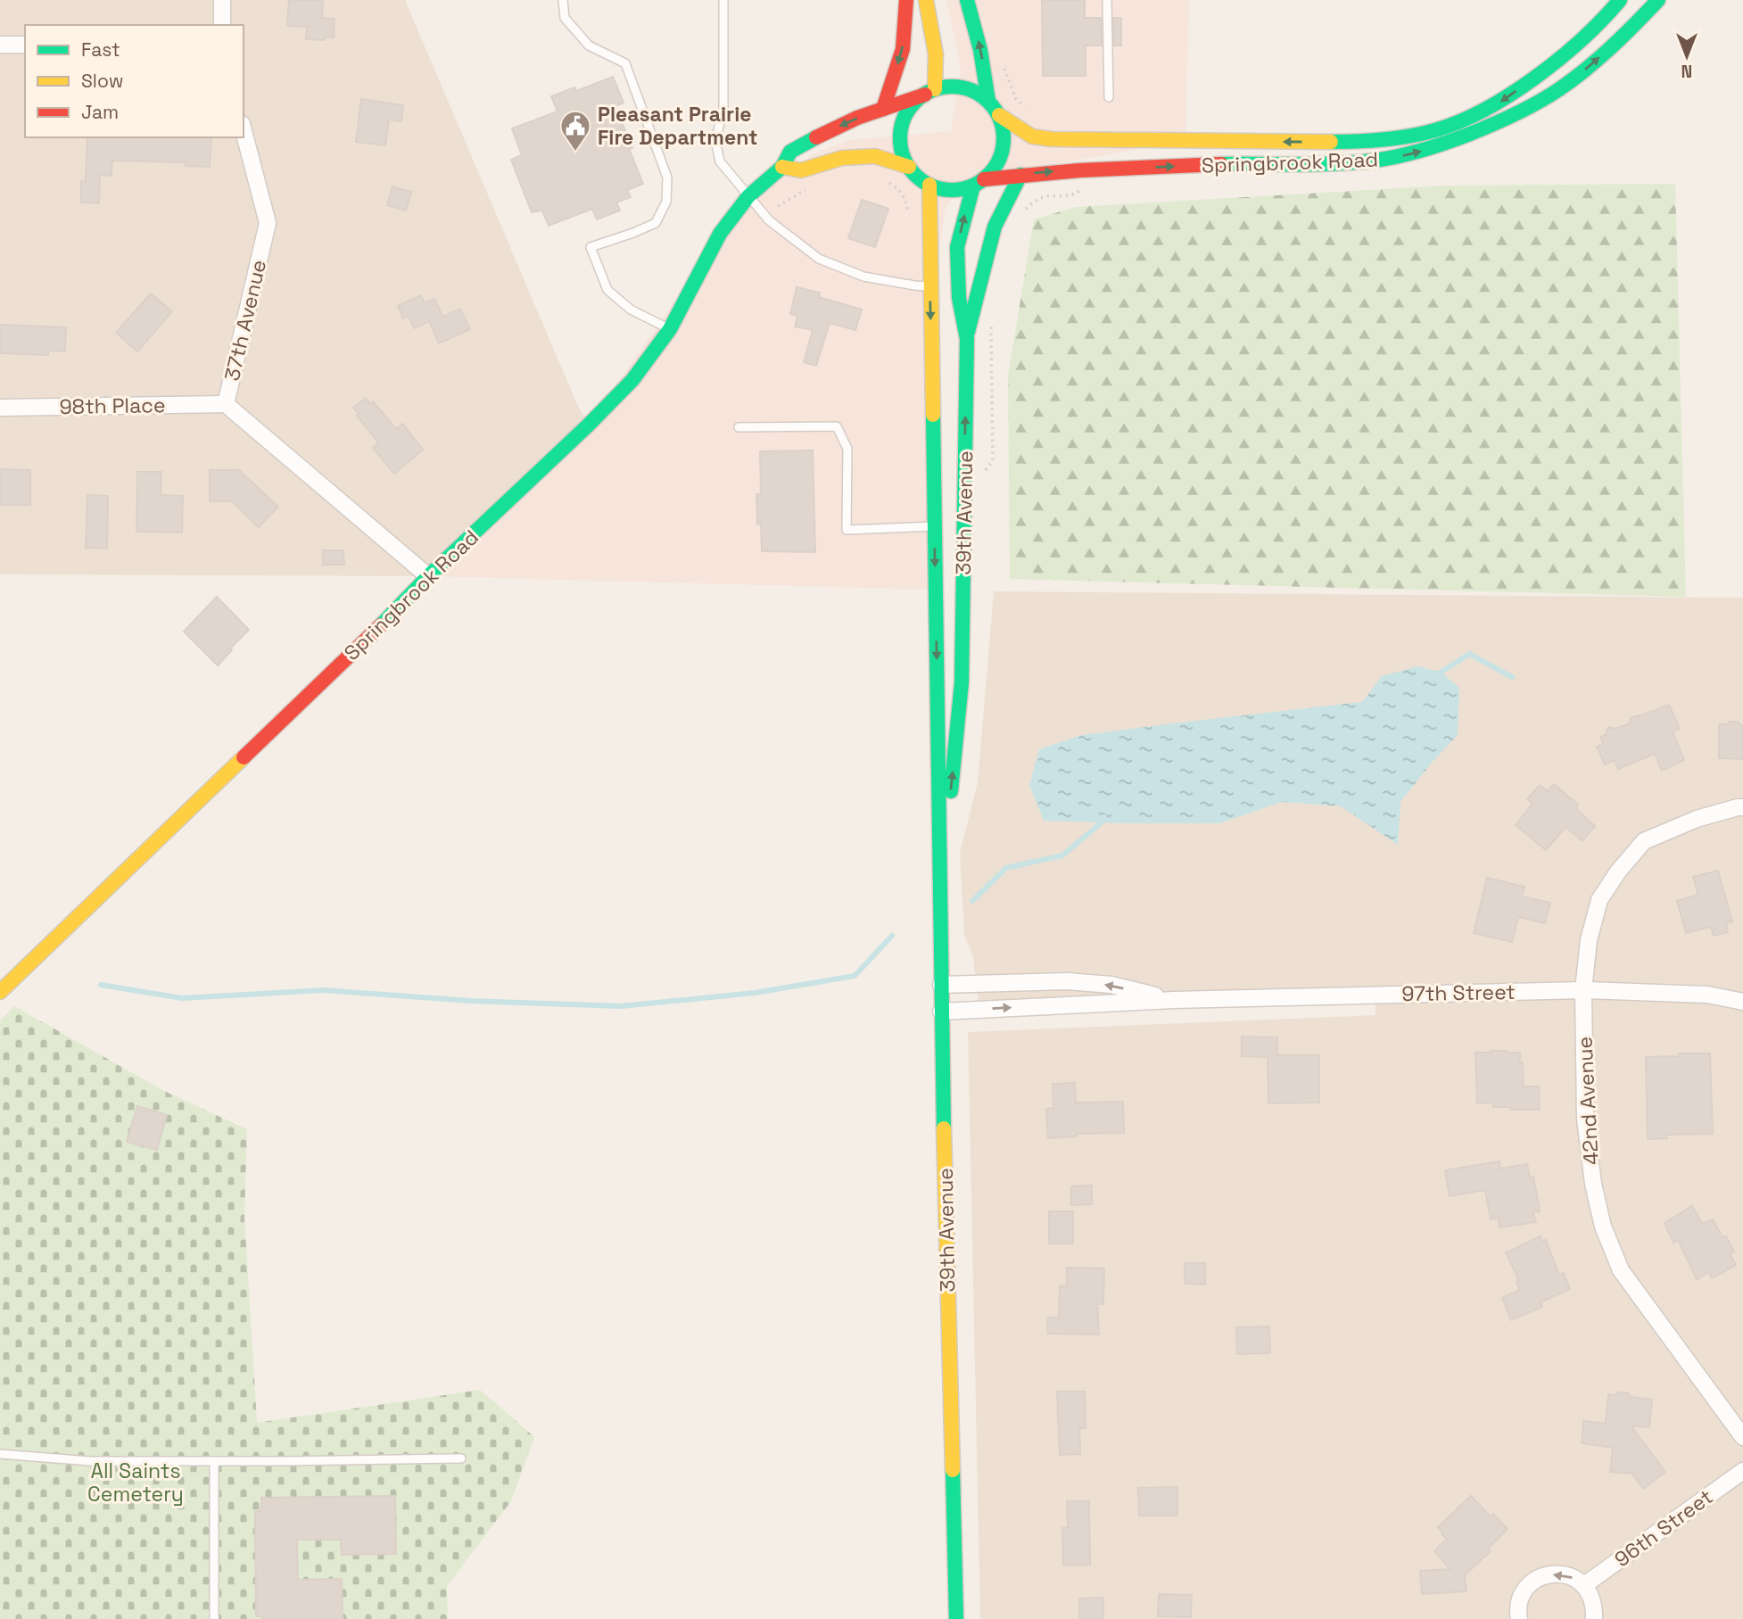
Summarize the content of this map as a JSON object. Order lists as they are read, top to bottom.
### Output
{
  "streets": {
    "main road": ["Springbrook Road", "39th Avenue"],
    "street": [
      "37th Avenue",
      "98th Place",
      "97th Street",
      "42nd Avenue",
      "96th Street"
    ]
  },
  "crossings": [
    ["Springbrook Road", "37th Avenue"],
    ["Springbrook Road", "39th Avenue"],
    ["37th Avenue", "98th Place"],
    ["39th Avenue", "97th Street"],
    ["97th Street", "42nd Avenue"]
  ],
  "parks": ["All Saints Cemetery"],
  "places": {
    "public building": ["Pleasant Prairie Fire Department"]
  },
  "legend": ["Fast", "Slow", "Jam"],
  "north": "bottom"
}
